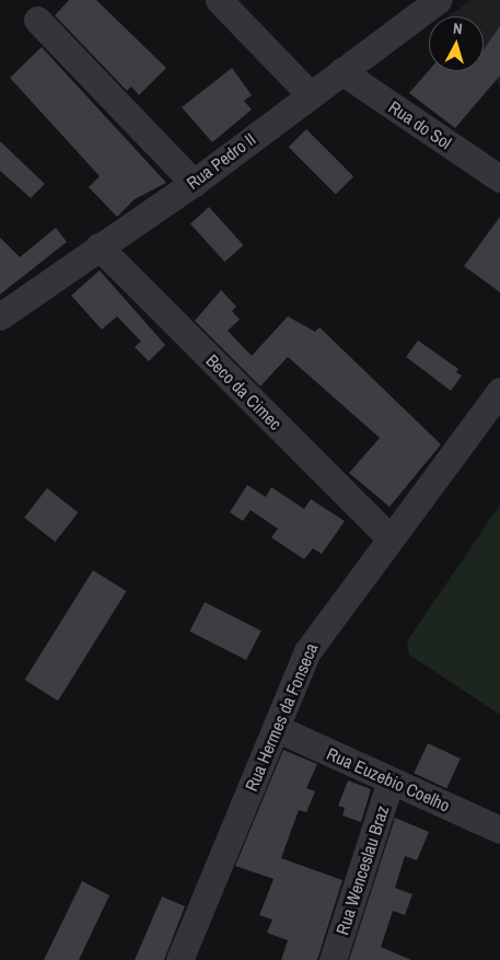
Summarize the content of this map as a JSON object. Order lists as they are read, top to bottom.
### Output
{
  "streets": {
    "street": [
      "Rua do Sol",
      "Rua Pedro II",
      "Beco da Cimec",
      "Rua Hermes da Fonseca",
      "Rua Euzebio Coelho",
      "Rua Wenceslau Braz"
    ]
  },
  "crossings": [
    ["Rua do Sol", "Rua Pedro II"],
    ["Rua Pedro II", "Beco da Cimec"],
    ["Beco da Cimec", "Rua Hermes da Fonseca"],
    ["Rua Hermes da Fonseca", "Rua Euzebio Coelho"],
    ["Rua Euzebio Coelho", "Rua Wenceslau Braz"]
  ],
  "north": "top"
}
